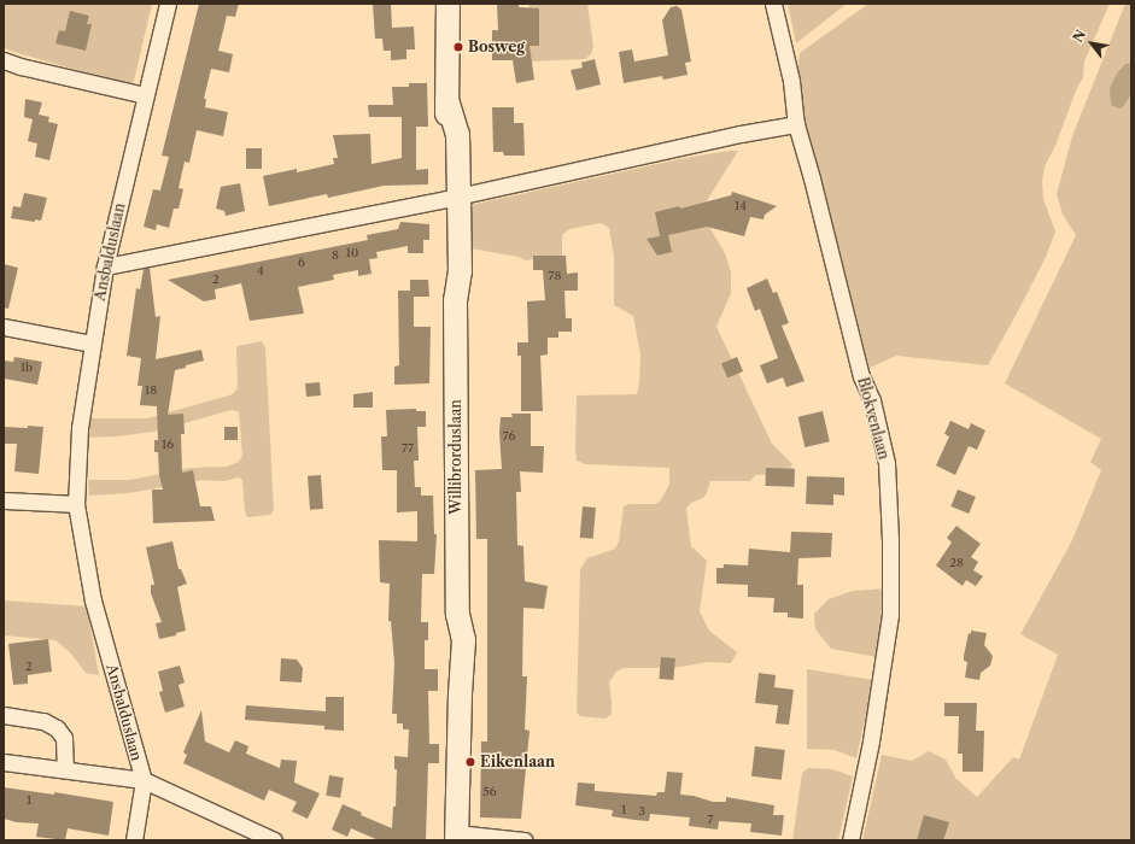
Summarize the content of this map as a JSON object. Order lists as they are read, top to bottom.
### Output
{
  "streets": {
    "main road": ["Willibrorduslaan"],
    "street": ["Ansbalduslaan", "Blokvenlaan"]
  },
  "places": ["Bosweg", "Eikenlaan"],
  "house_numbers": [
    "14",
    "10",
    "8",
    "6",
    "4",
    "78",
    "2",
    "1b",
    "18",
    "76",
    "16",
    "77",
    "28",
    "2",
    "56",
    "1",
    "1",
    "3",
    "7"
  ],
  "north": "top left"
}
